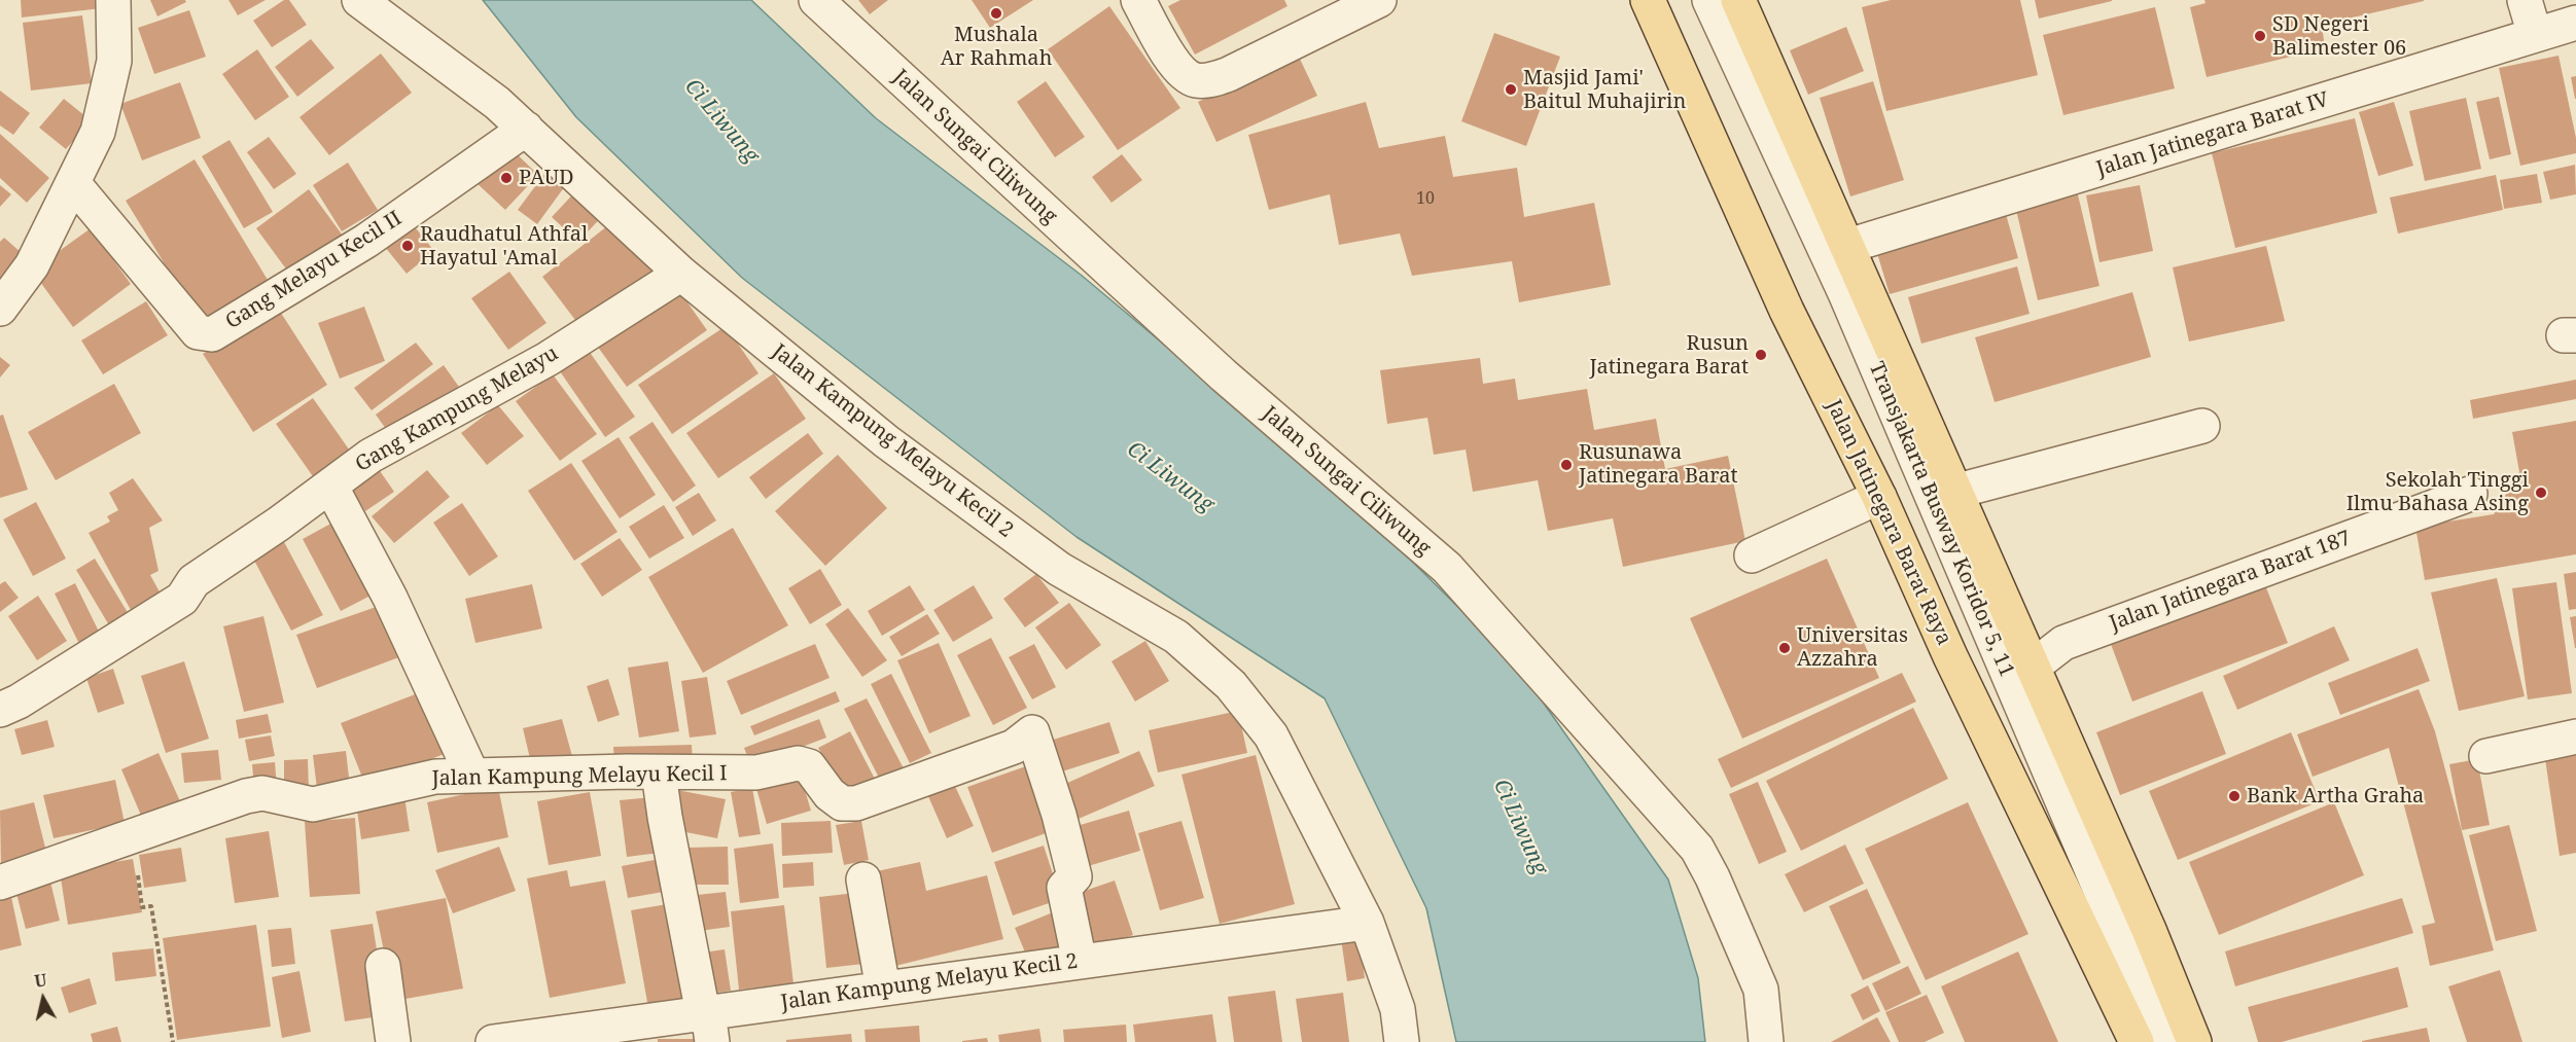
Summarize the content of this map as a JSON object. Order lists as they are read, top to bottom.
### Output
{
  "streets": {
    "main road": ["Jalan Jatinegara Barat Raya"],
    "street": [
      "Jalan Jatinegara Barat IV",
      "Jalan Sungai Ciliwung",
      "Gang Melayu Kecil II",
      "Gang Kampung Melayu",
      "Jalan Kampung Melayu Kecil 2",
      "Transjakarta Busway Koridor 5, 11",
      "Jalan Jatinegara Barat 187",
      "Jalan Kampung Melayu Kecil I"
    ]
  },
  "crossings": [
    ["Gang Melayu Kecil II", "Jalan Kampung Melayu Kecil 2"],
    ["Gang Kampung Melayu", "Jalan Kampung Melayu Kecil 2"],
    ["Jalan Kampung Melayu Kecil 2", "Jalan Kampung Melayu Kecil I"]
  ],
  "water": ["Ci Liwung"],
  "places": [
    "Mushala Ar Rahmah",
    "SD Negeri Balimester 06",
    "Masjid Jami' Baitul Muhajirin",
    "PAUD",
    "Raudhatul Athfal Hayatul 'Amal",
    "Rusun Jatinegara Barat",
    "Rusunawa Jatinegara Barat",
    "Sekolah Tinggi Ilmu Bahasa Asing",
    "Universitas Azzahra",
    "Bank Artha Graha"
  ],
  "house_numbers": ["10"],
  "north": "top"
}
